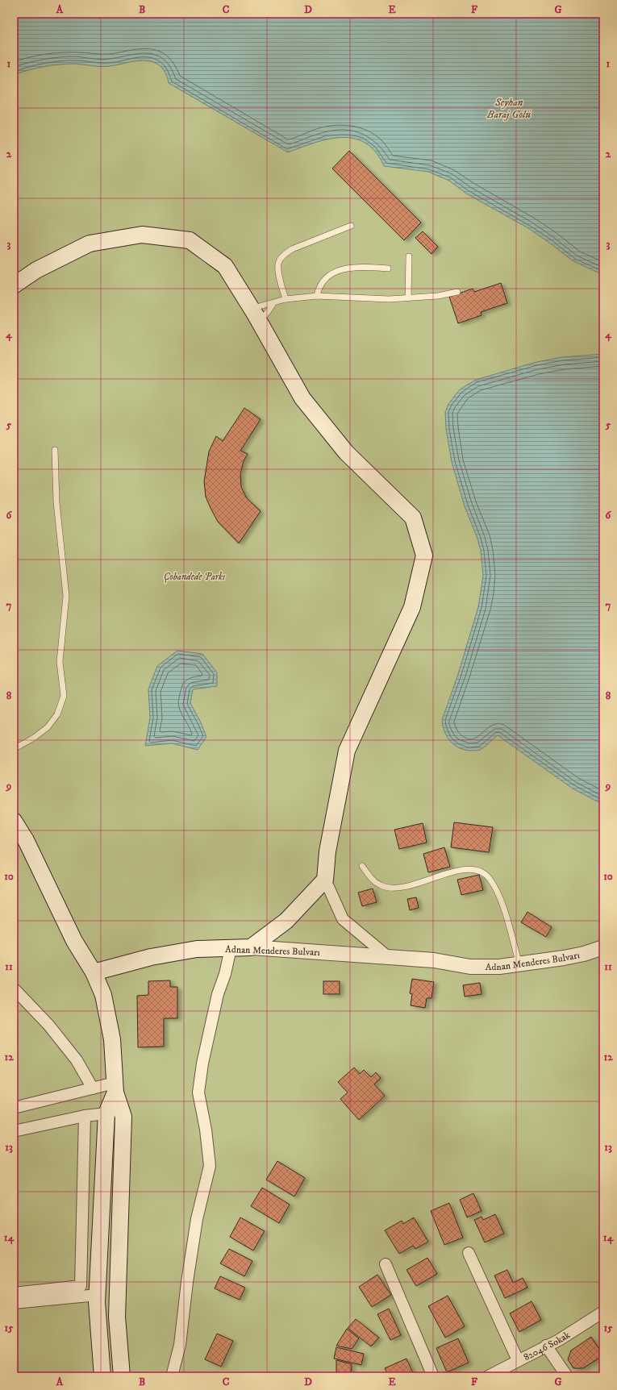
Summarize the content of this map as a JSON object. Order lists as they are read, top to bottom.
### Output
{
  "streets": {
    "main road": ["Adnan Menderes Bulvarı"],
    "street": ["82046 Sokak"]
  },
  "water": ["Seyhan Baraj Gölü"],
  "parks": ["Çobandede Parkı"],
  "grid": {
    "columns": [
      "A",
      "B",
      "C",
      "D",
      "E",
      "F",
      "G"
    ],
    "rows": [
      "1",
      "2",
      "3",
      "4",
      "5",
      "6",
      "7",
      "8",
      "9",
      "10",
      "11",
      "12",
      "13",
      "14",
      "15"
    ]
  }
}
